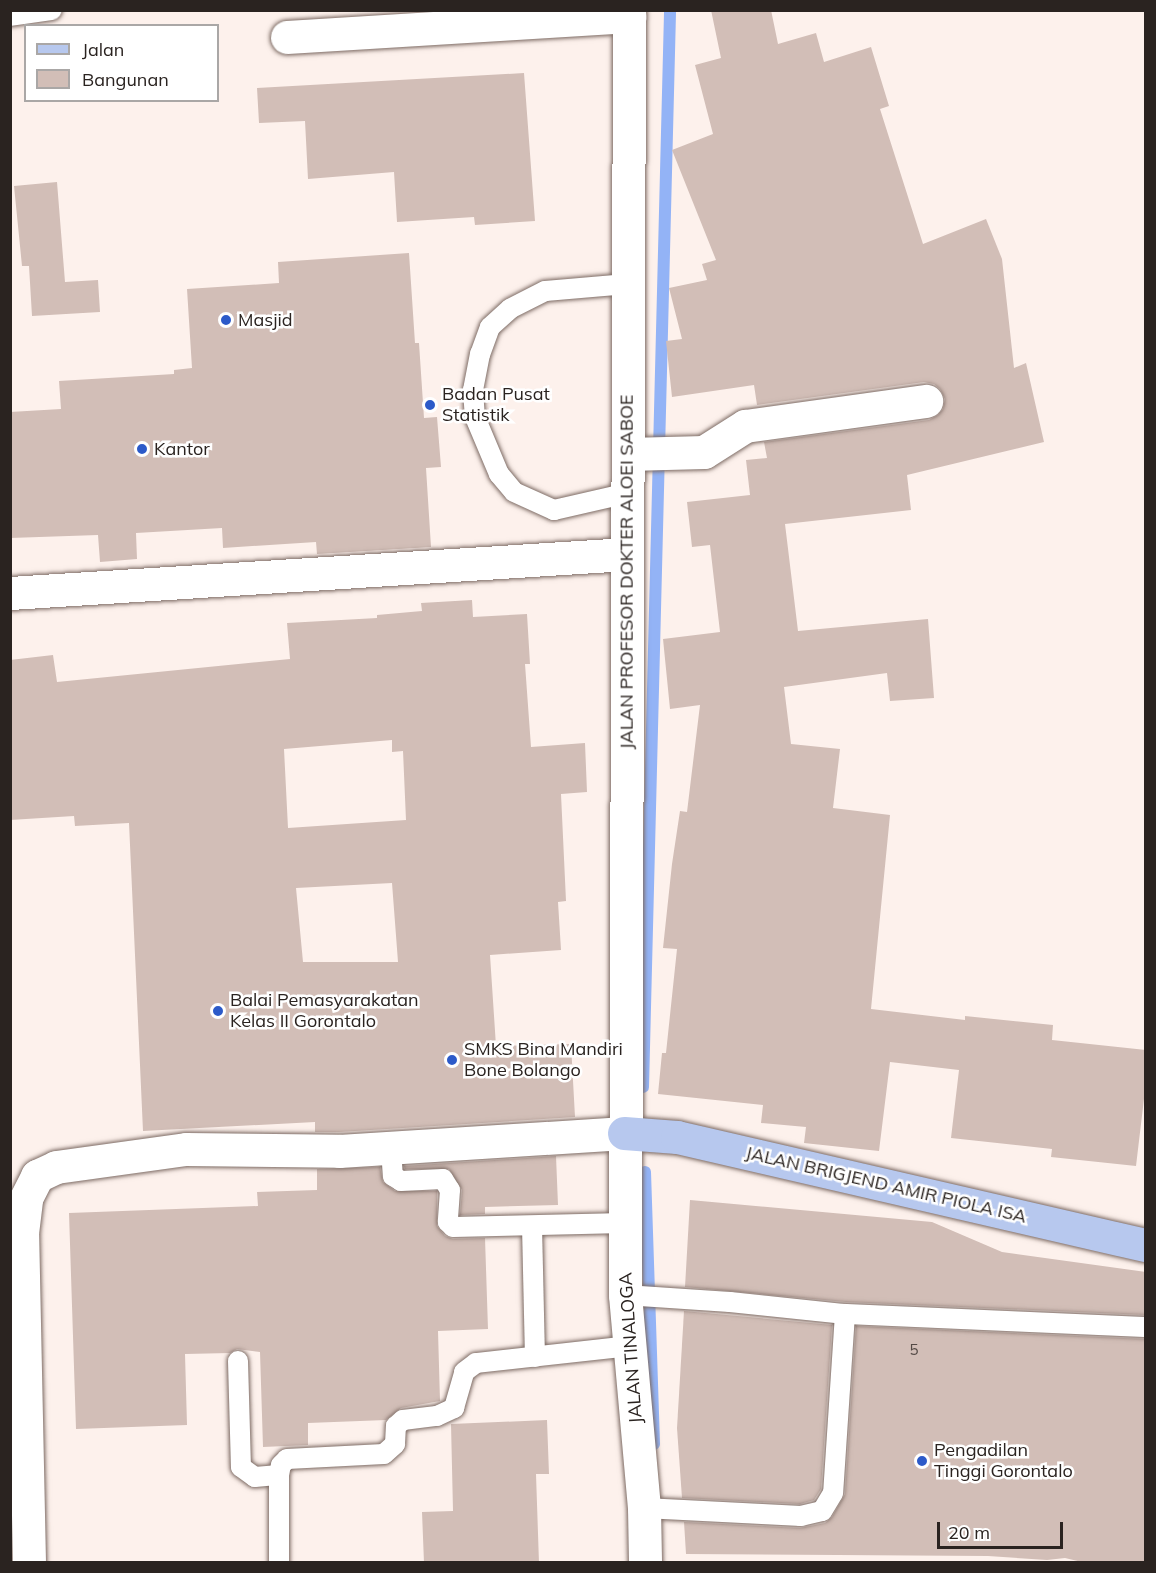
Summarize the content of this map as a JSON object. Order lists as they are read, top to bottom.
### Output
{
  "streets": {
    "main road": ["JALAN BRIGJEND AMIR PIOLA ISA"],
    "street": ["JALAN PROFESOR DOKTER ALOEI SABOE", "JALAN TINALOGA"]
  },
  "crossings": [
    ["JALAN PROFESOR DOKTER ALOEI SABOE", "JALAN BRIGJEND AMIR PIOLA ISA"],
    ["JALAN PROFESOR DOKTER ALOEI SABOE", "JALAN TINALOGA"],
    ["JALAN BRIGJEND AMIR PIOLA ISA", "JALAN TINALOGA"]
  ],
  "places": [
    "Masjid",
    "Badan Pusat Statistik",
    "Kantor",
    "Balai Pemasyarakatan Kelas II Gorontalo",
    "SMKS Bina Mandiri Bone Bolango",
    "Pengadilan Tinggi Gorontalo"
  ],
  "house_numbers": ["5"],
  "legend": ["Jalan", "Bangunan"],
  "scale_bar": "20 m"
}
